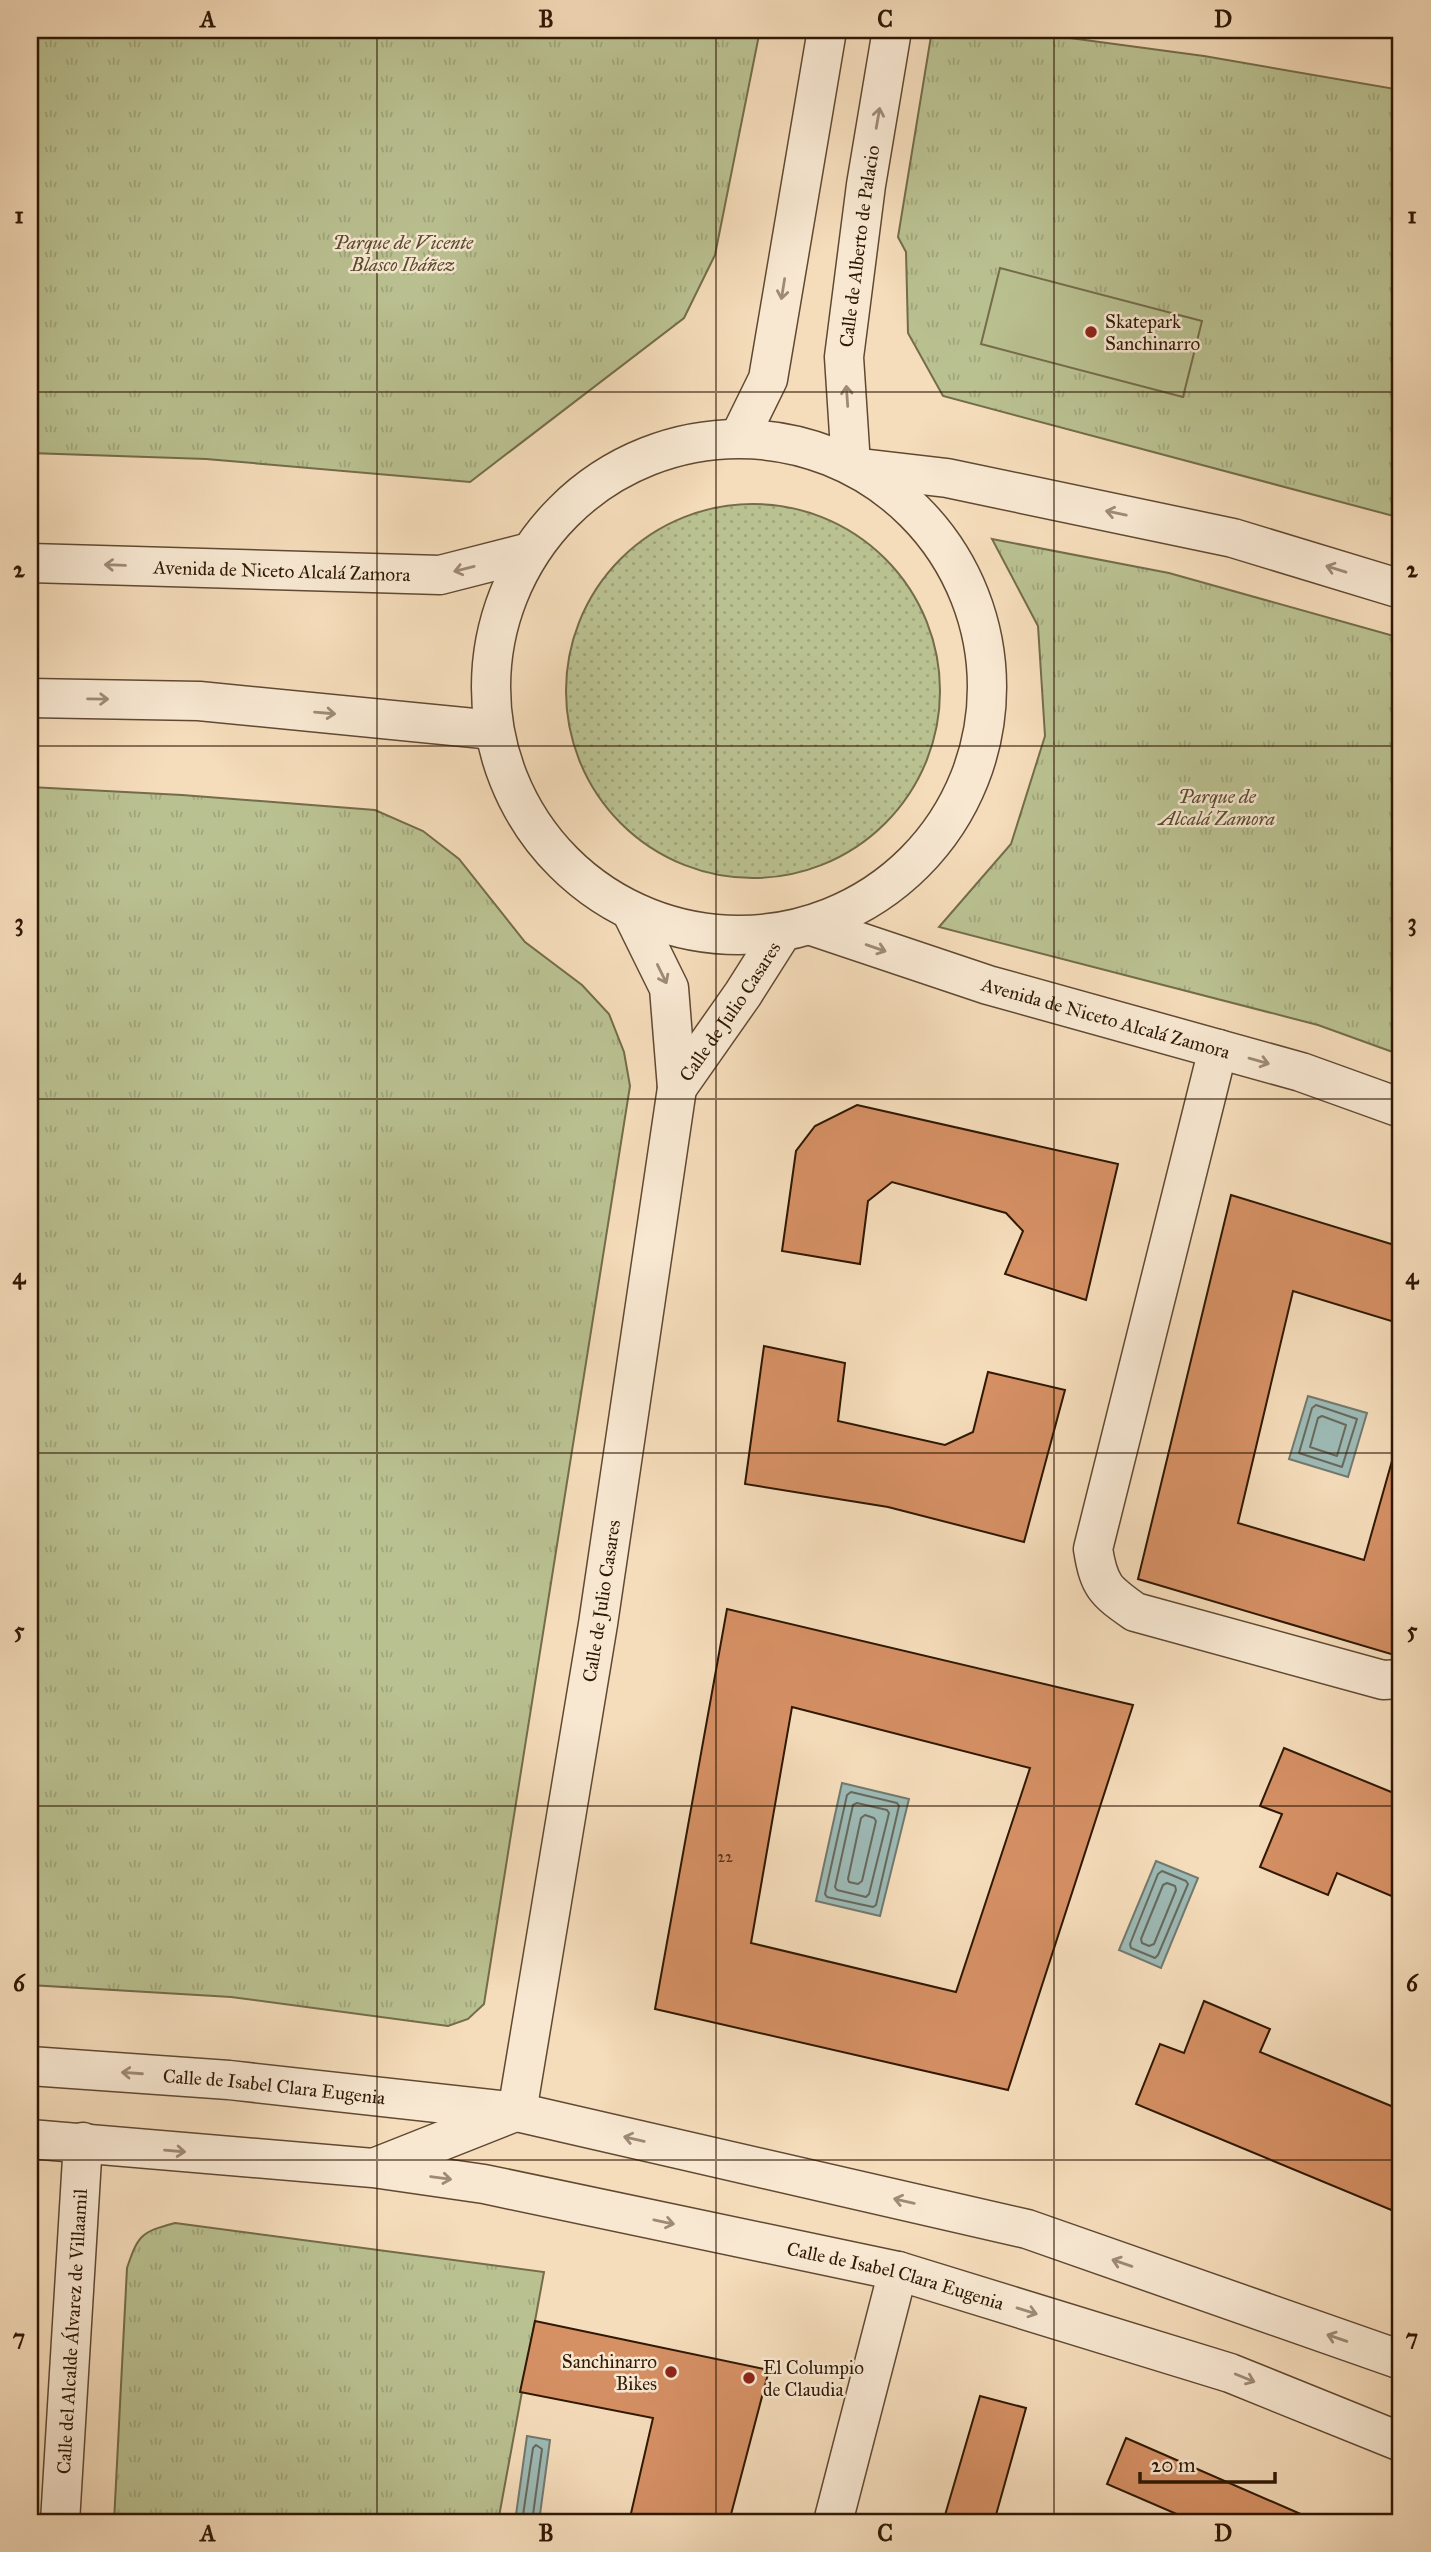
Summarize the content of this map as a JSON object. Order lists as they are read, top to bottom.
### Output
{
  "streets": {
    "street": [
      "Calle de Alberto de Palacio",
      "Avenida de Niceto Alcalá Zamora",
      "Calle de Julio Casares",
      "Calle de Isabel Clara Eugenia",
      "Calle del Alcalde Álvarez de Villaamil"
    ]
  },
  "crossings": [
    ["Avenida de Niceto Alcalá Zamora", "Calle de Julio Casares"],
    ["Calle de Julio Casares", "Calle de Isabel Clara Eugenia"],
    ["Calle de Isabel Clara Eugenia", "Calle del Alcalde Álvarez de Villaamil"]
  ],
  "parks": ["Parque de Vicente Blasco Ibáñez", "Parque de Alcalá Zamora"],
  "places": ["Skatepark Sanchinarro", "Sanchinarro Bikes", "El Columpio de Claudia"],
  "house_numbers": ["22"],
  "scale_bar": "20 m",
  "grid": {
    "columns": [
      "A",
      "B",
      "C",
      "D"
    ],
    "rows": [
      "1",
      "2",
      "3",
      "4",
      "5",
      "6",
      "7"
    ]
  }
}
